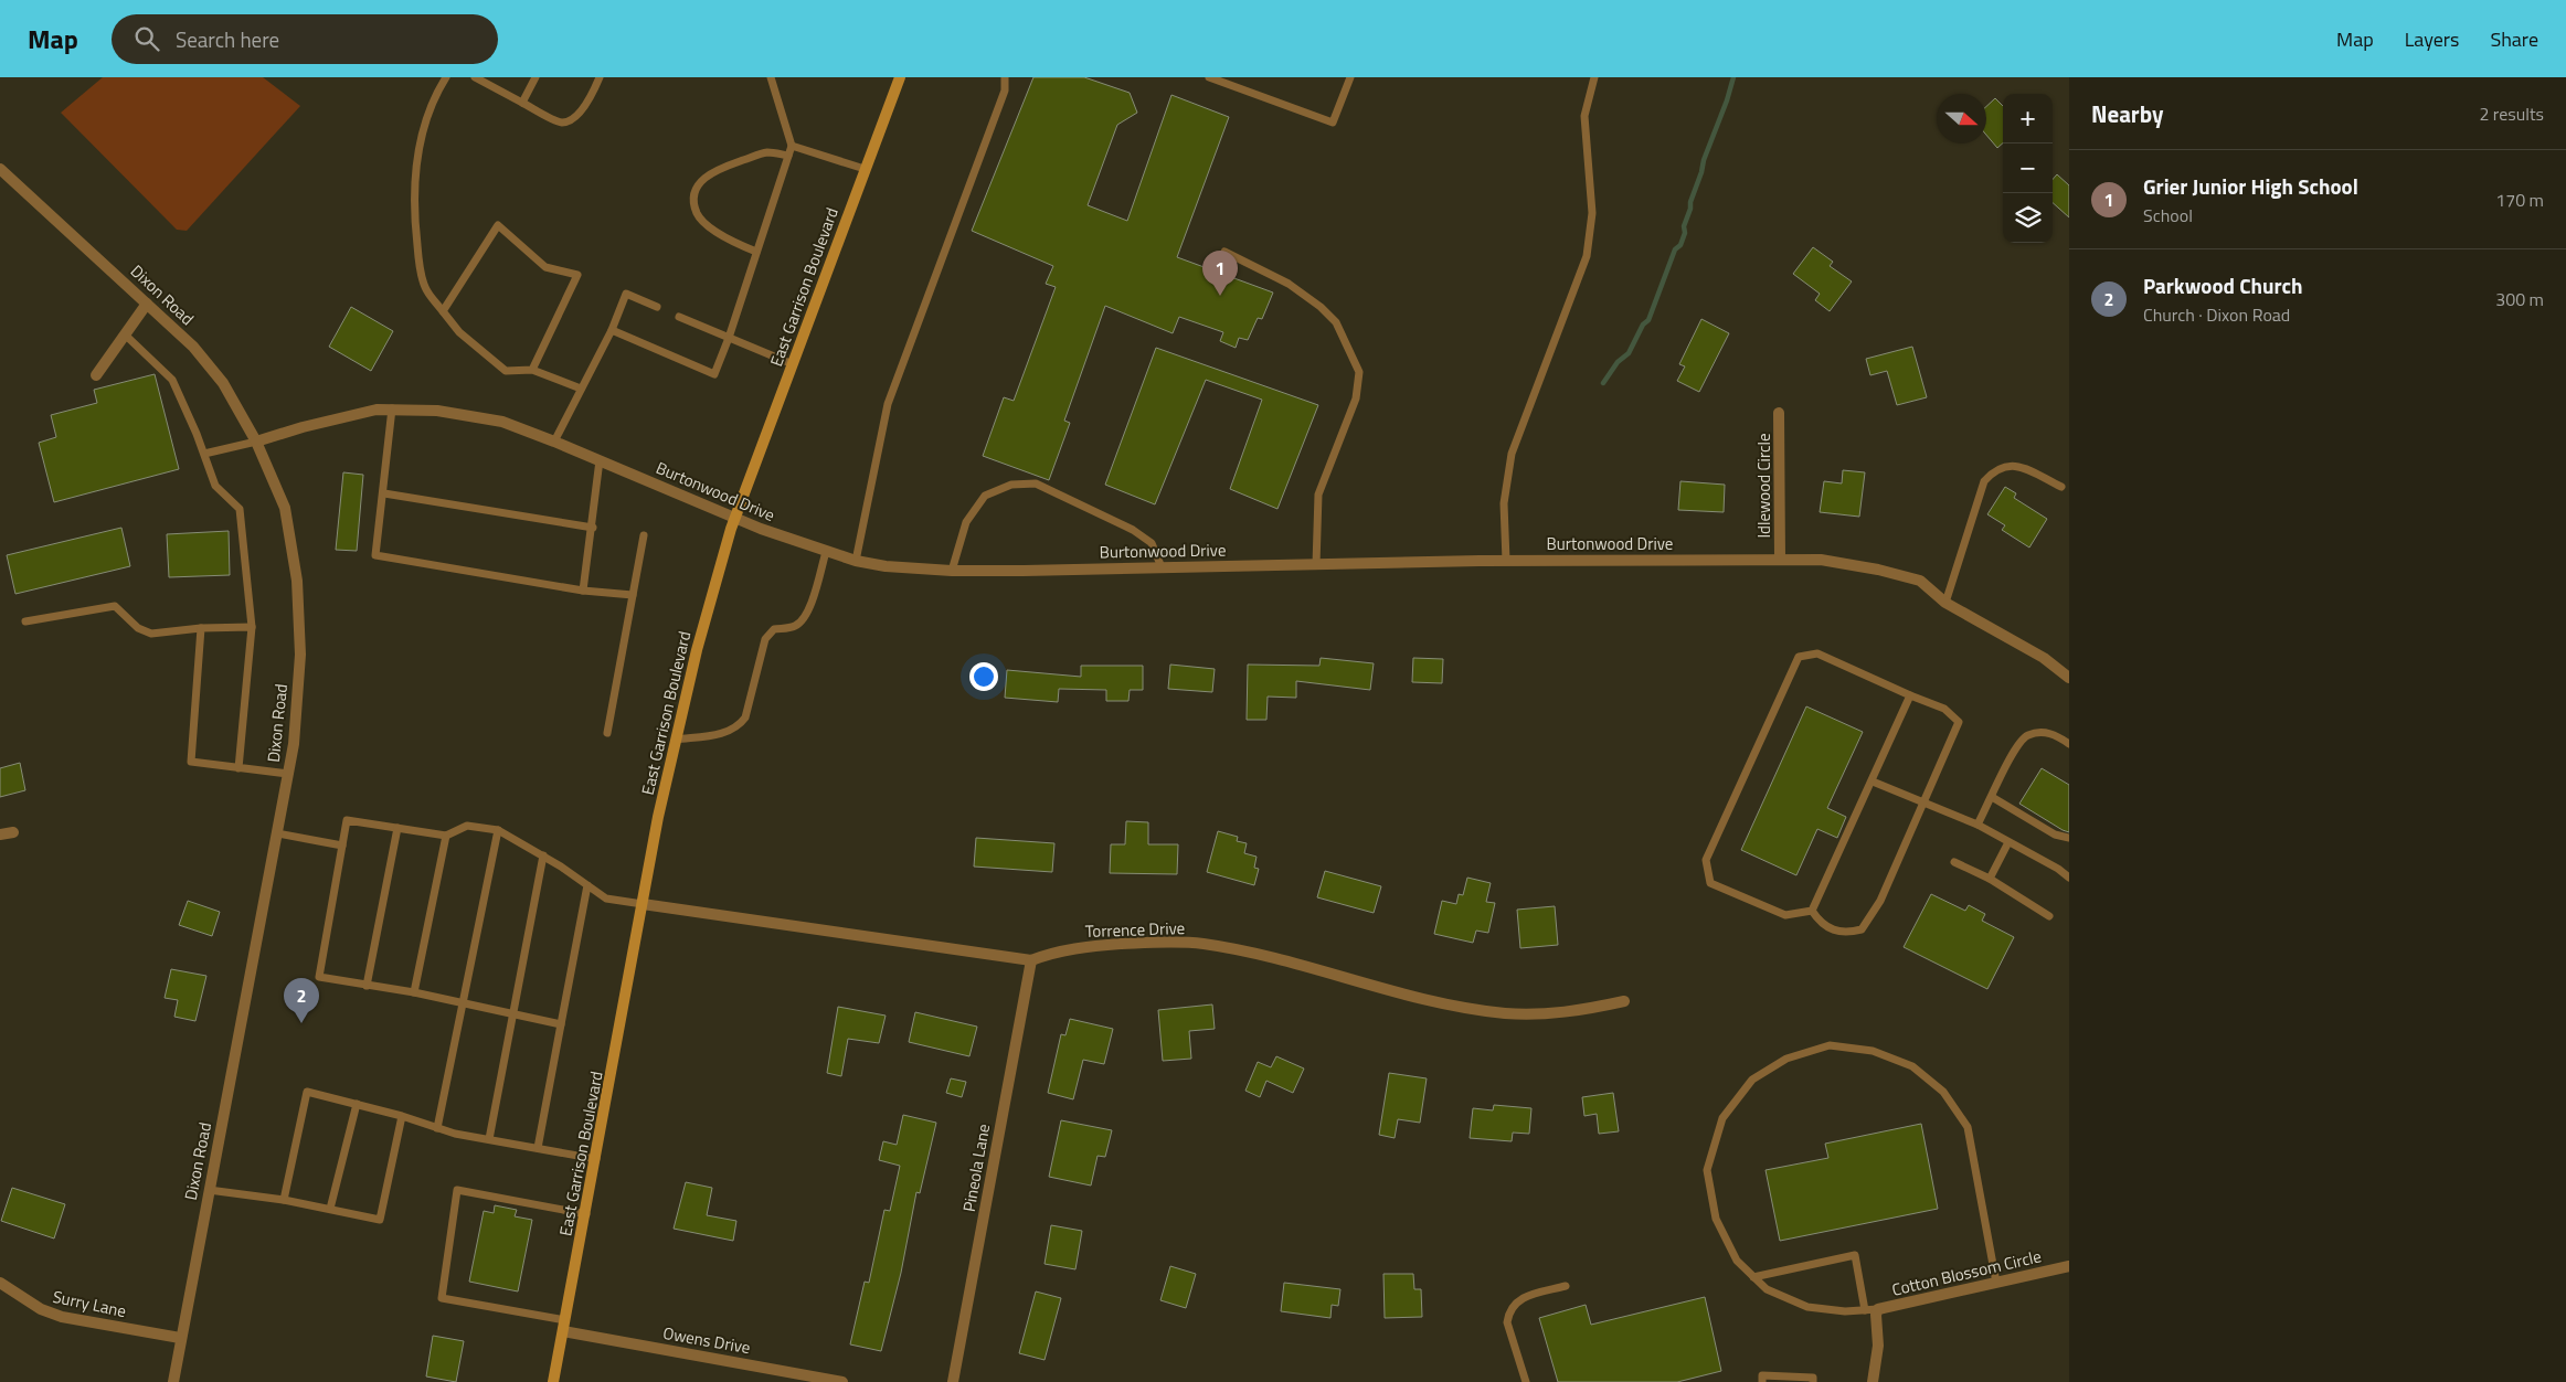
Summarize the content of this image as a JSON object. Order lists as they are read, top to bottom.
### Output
{
  "streets": {
    "main road": ["East Garrison Boulevard"],
    "street": [
      "Dixon Road",
      "Idlewood Circle",
      "Burtonwood Drive",
      "Torrence Drive",
      "Pineola Lane",
      "Cotton Blossom Circle",
      "Surry Lane",
      "Owens Drive"
    ]
  },
  "crossings": [
    ["East Garrison Boulevard", "Burtonwood Drive"],
    ["East Garrison Boulevard", "Torrence Drive"],
    ["East Garrison Boulevard", "Owens Drive"],
    ["Dixon Road", "Burtonwood Drive"],
    ["Dixon Road", "Surry Lane"],
    ["Idlewood Circle", "Burtonwood Drive"],
    ["Torrence Drive", "Pineola Lane"]
  ],
  "north": "right",
  "page": {
    "header": "Map",
    "search": "Search here",
    "nav": ["Map", "Layers", "Share"],
    "heading": ["Nearby", "2 results"],
    "map_buttons": ["+", "−"],
    "list": [
      {
        "mark": "1",
        "name": "Grier Junior High School",
        "note": "School",
        "value": "170 m"
      },
      {
        "mark": "2",
        "name": "Parkwood Church",
        "note": "Church · Dixon Road",
        "value": "300 m"
      }
    ],
    "pins": ["1", "2"]
  }
}
